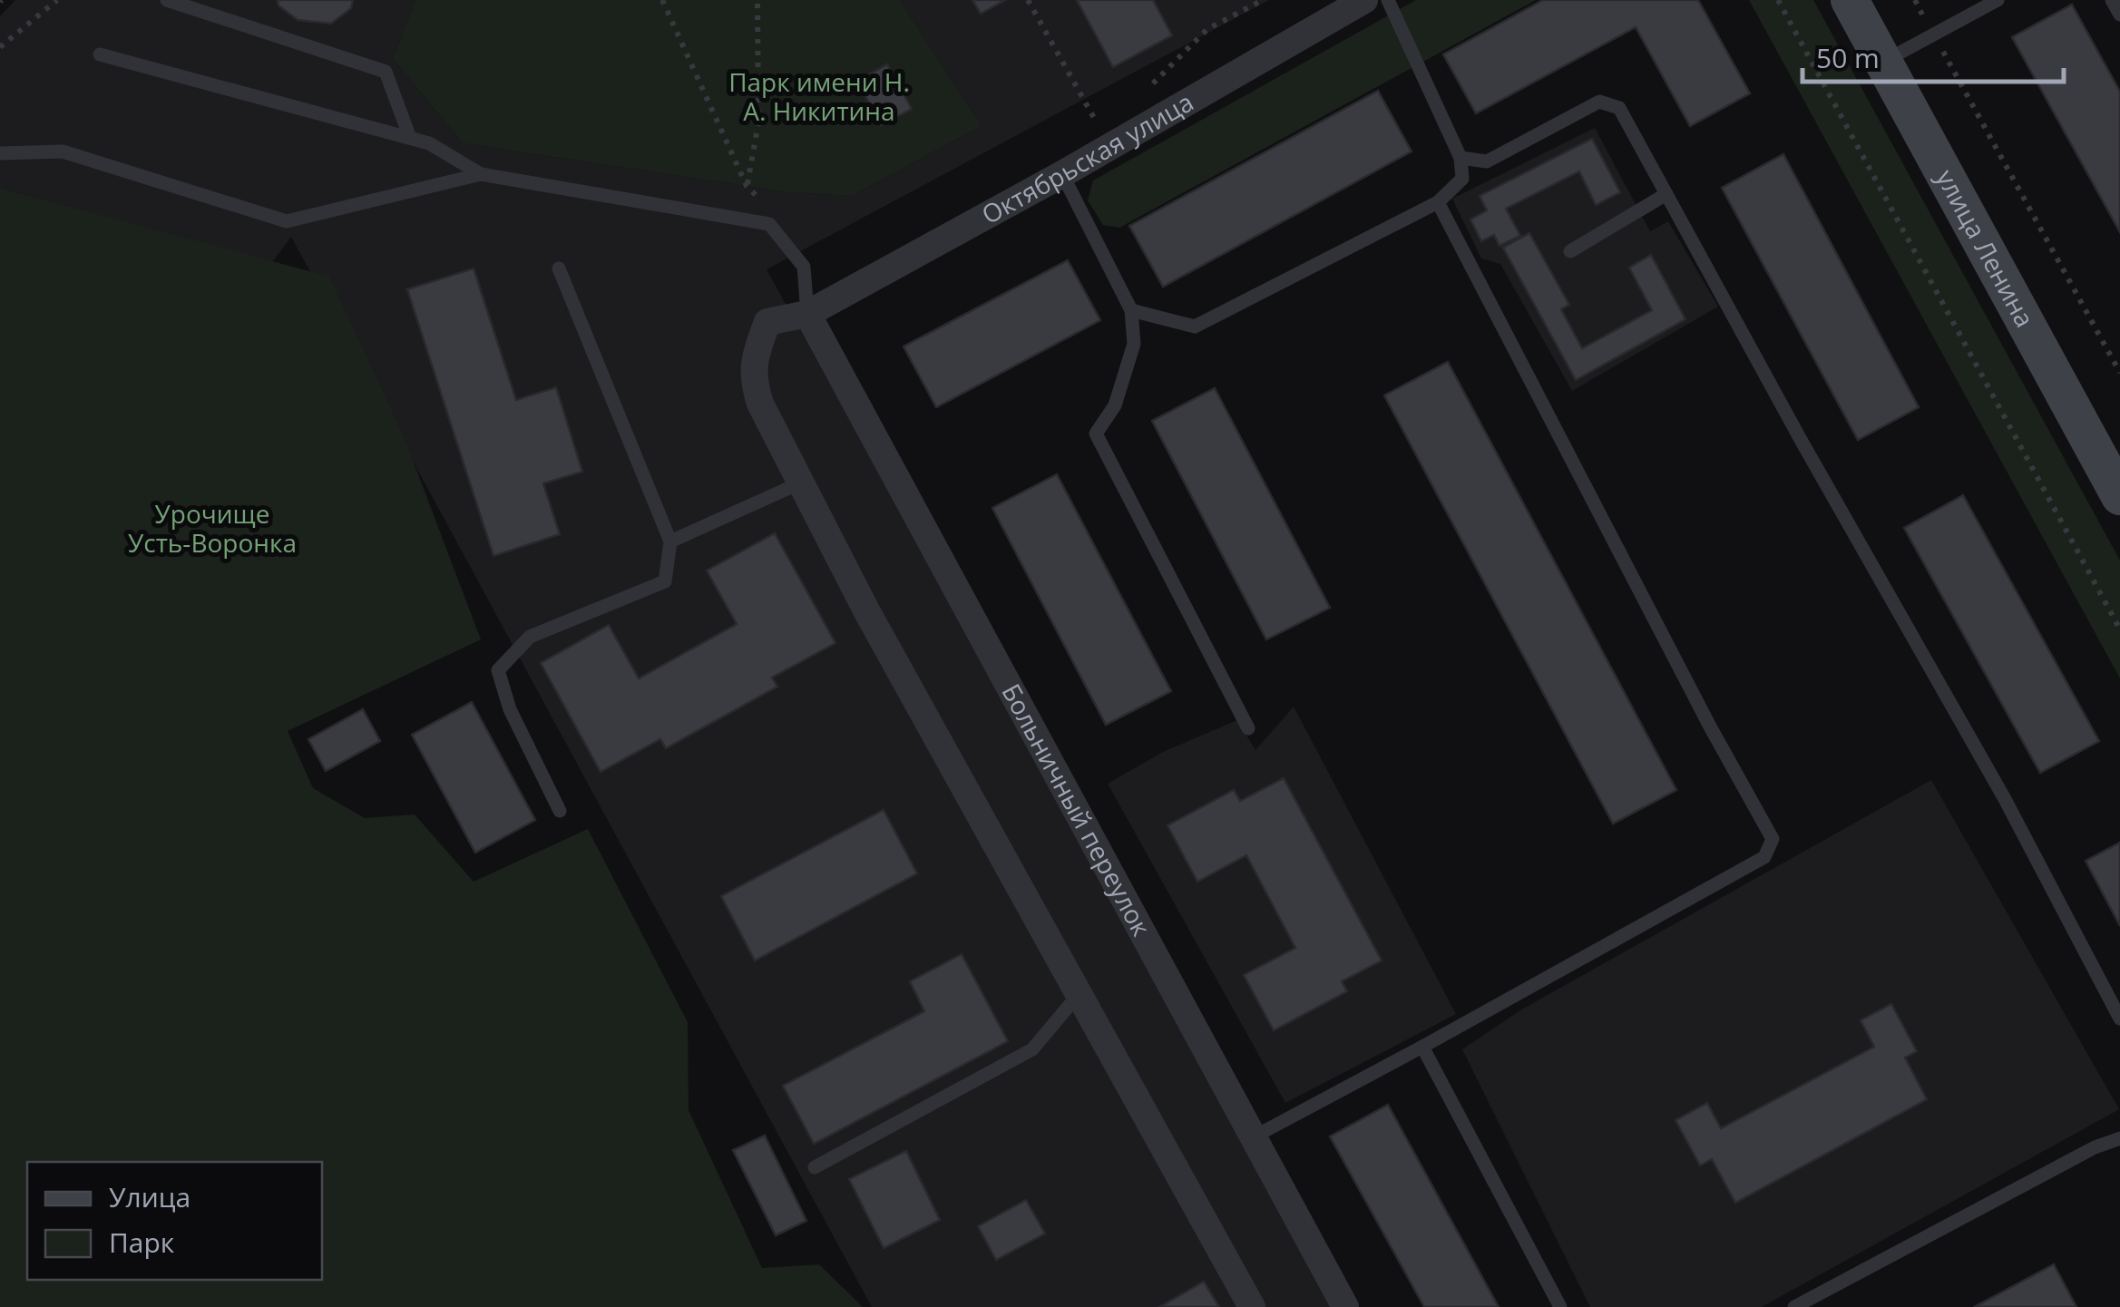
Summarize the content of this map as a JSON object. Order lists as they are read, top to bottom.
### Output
{
  "streets": {
    "main road": ["улица Ленина"],
    "street": ["Октябрьская улица", "Больничный переулок"]
  },
  "crossings": [
    ["Октябрьская улица", "Больничный переулок"]
  ],
  "parks": ["Парк имени Н. А. Никитина", "Урочище Усть-Воронка"],
  "legend": ["Улица", "Парк"],
  "scale_bar": "50 m"
}
